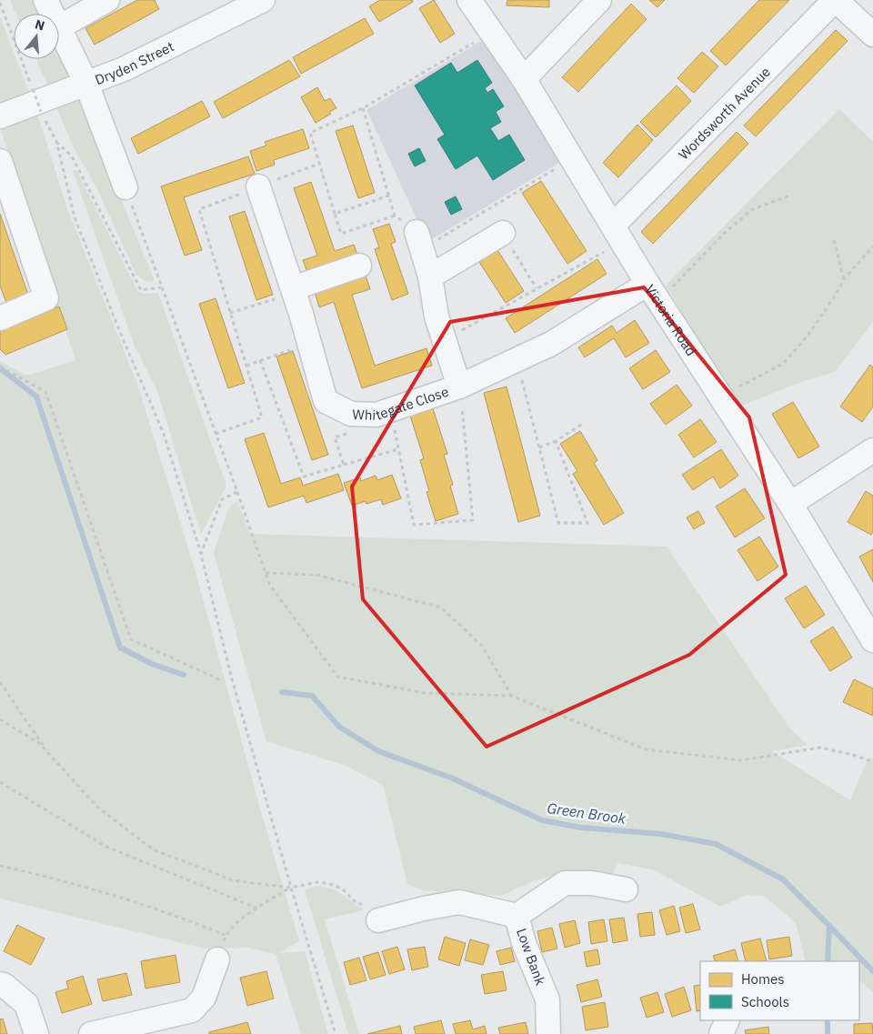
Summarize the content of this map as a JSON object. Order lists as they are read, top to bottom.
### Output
{
  "streets": {
    "street": [
      "Dryden Street",
      "Wordsworth Avenue",
      "Victoria Road",
      "Whitegate Close",
      "Low Bank"
    ]
  },
  "crossings": [
    ["Wordsworth Avenue", "Victoria Road"],
    ["Victoria Road", "Whitegate Close"]
  ],
  "water": ["Green Brook"],
  "legend": ["Homes", "Schools"],
  "north": "top"
}
